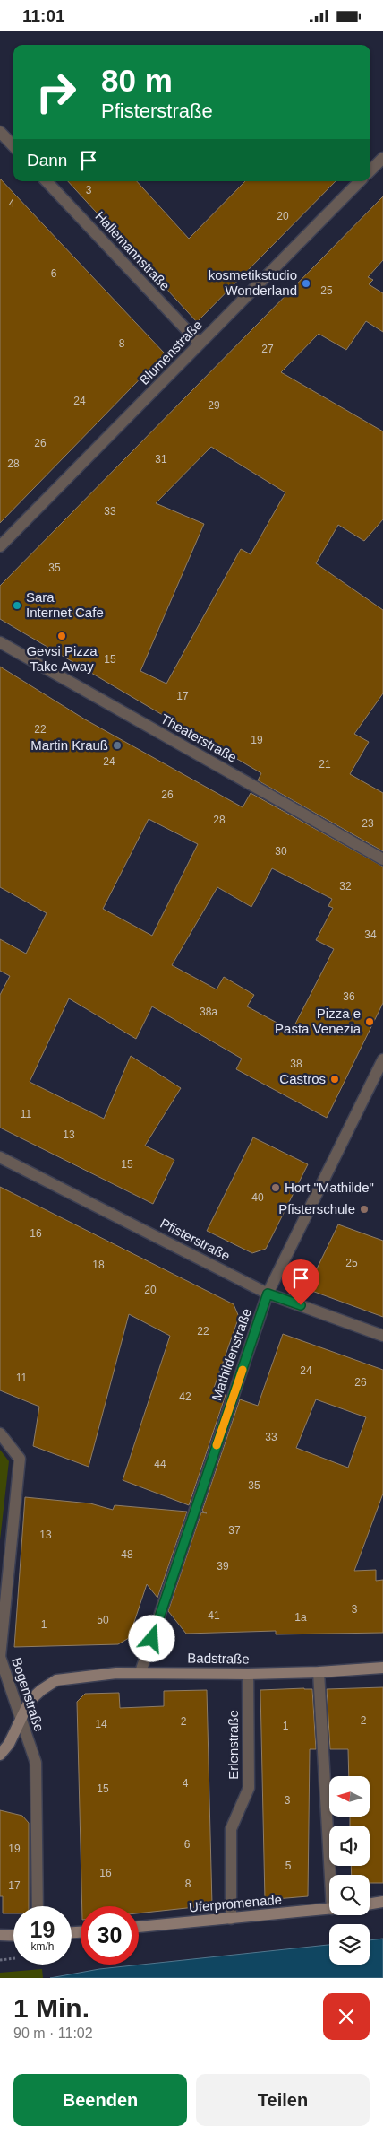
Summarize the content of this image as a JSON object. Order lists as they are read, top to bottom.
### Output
{
  "streets": {
    "street": [
      "Hallemannstraße",
      "Blumenstraße",
      "Theaterstraße",
      "Pfisterstraße",
      "Mathildenstraße",
      "Badstraße",
      "Bogenstraße",
      "Erlenstraße",
      "Uferpromenade"
    ]
  },
  "crossings": [
    ["Hallemannstraße", "Blumenstraße"],
    ["Pfisterstraße", "Mathildenstraße"],
    ["Mathildenstraße", "Badstraße"],
    ["Badstraße", "Bogenstraße"],
    ["Badstraße", "Erlenstraße"],
    ["Erlenstraße", "Uferpromenade"]
  ],
  "places": [
    "kosmetikstudio Wonderland",
    "Sara Internet Cafe",
    "Gevsi Pizza Take Away",
    "Martin Krauß",
    "Pizza e Pasta Venezia",
    "Castros",
    "Hort \"Mathilde\"",
    "Pfisterschule"
  ],
  "house_numbers": [
    "3",
    "4",
    "20",
    "6",
    "25",
    "8",
    "27",
    "24",
    "29",
    "26",
    "31",
    "28",
    "33",
    "35",
    "15",
    "17",
    "22",
    "19",
    "24",
    "21",
    "26",
    "28",
    "23",
    "30",
    "32",
    "34",
    "36",
    "38a",
    "38",
    "11",
    "13",
    "15",
    "40",
    "16",
    "25",
    "18",
    "20",
    "22",
    "24",
    "11",
    "26",
    "42",
    "33",
    "44",
    "35",
    "37",
    "13",
    "48",
    "39",
    "3",
    "41",
    "1a",
    "50",
    "1",
    "2",
    "2",
    "14",
    "1",
    "4",
    "15",
    "3",
    "6",
    "19",
    "5",
    "16",
    "8",
    "17"
  ],
  "north": "left",
  "page": {
    "status": "11:01",
    "turn": ["80 m", "Pfisterstraße"],
    "then": "Dann",
    "speed": "19 km/h",
    "limit": "30",
    "heading": ["1 Min.", "90 m · 11:02"],
    "buttons": ["Beenden", "Teilen"]
  }
}
